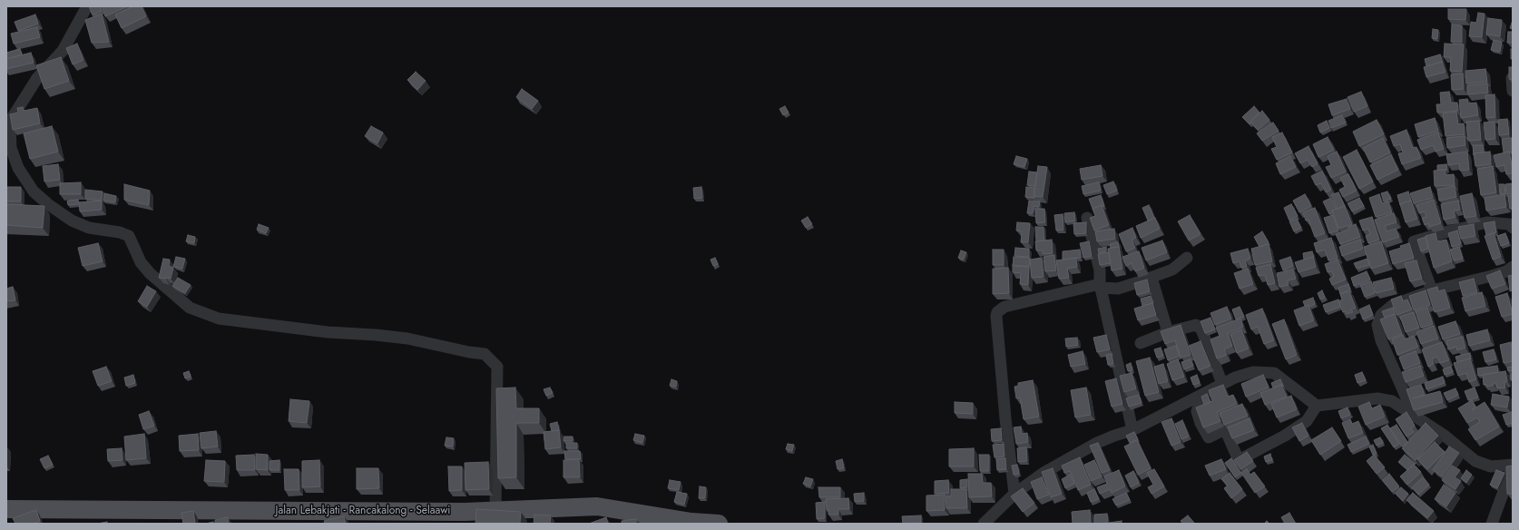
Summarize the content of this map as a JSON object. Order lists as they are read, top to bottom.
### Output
{
  "streets": {
    "main road": ["Jalan Lebakjati - Rancakalong - Selaawi"]
  }
}
